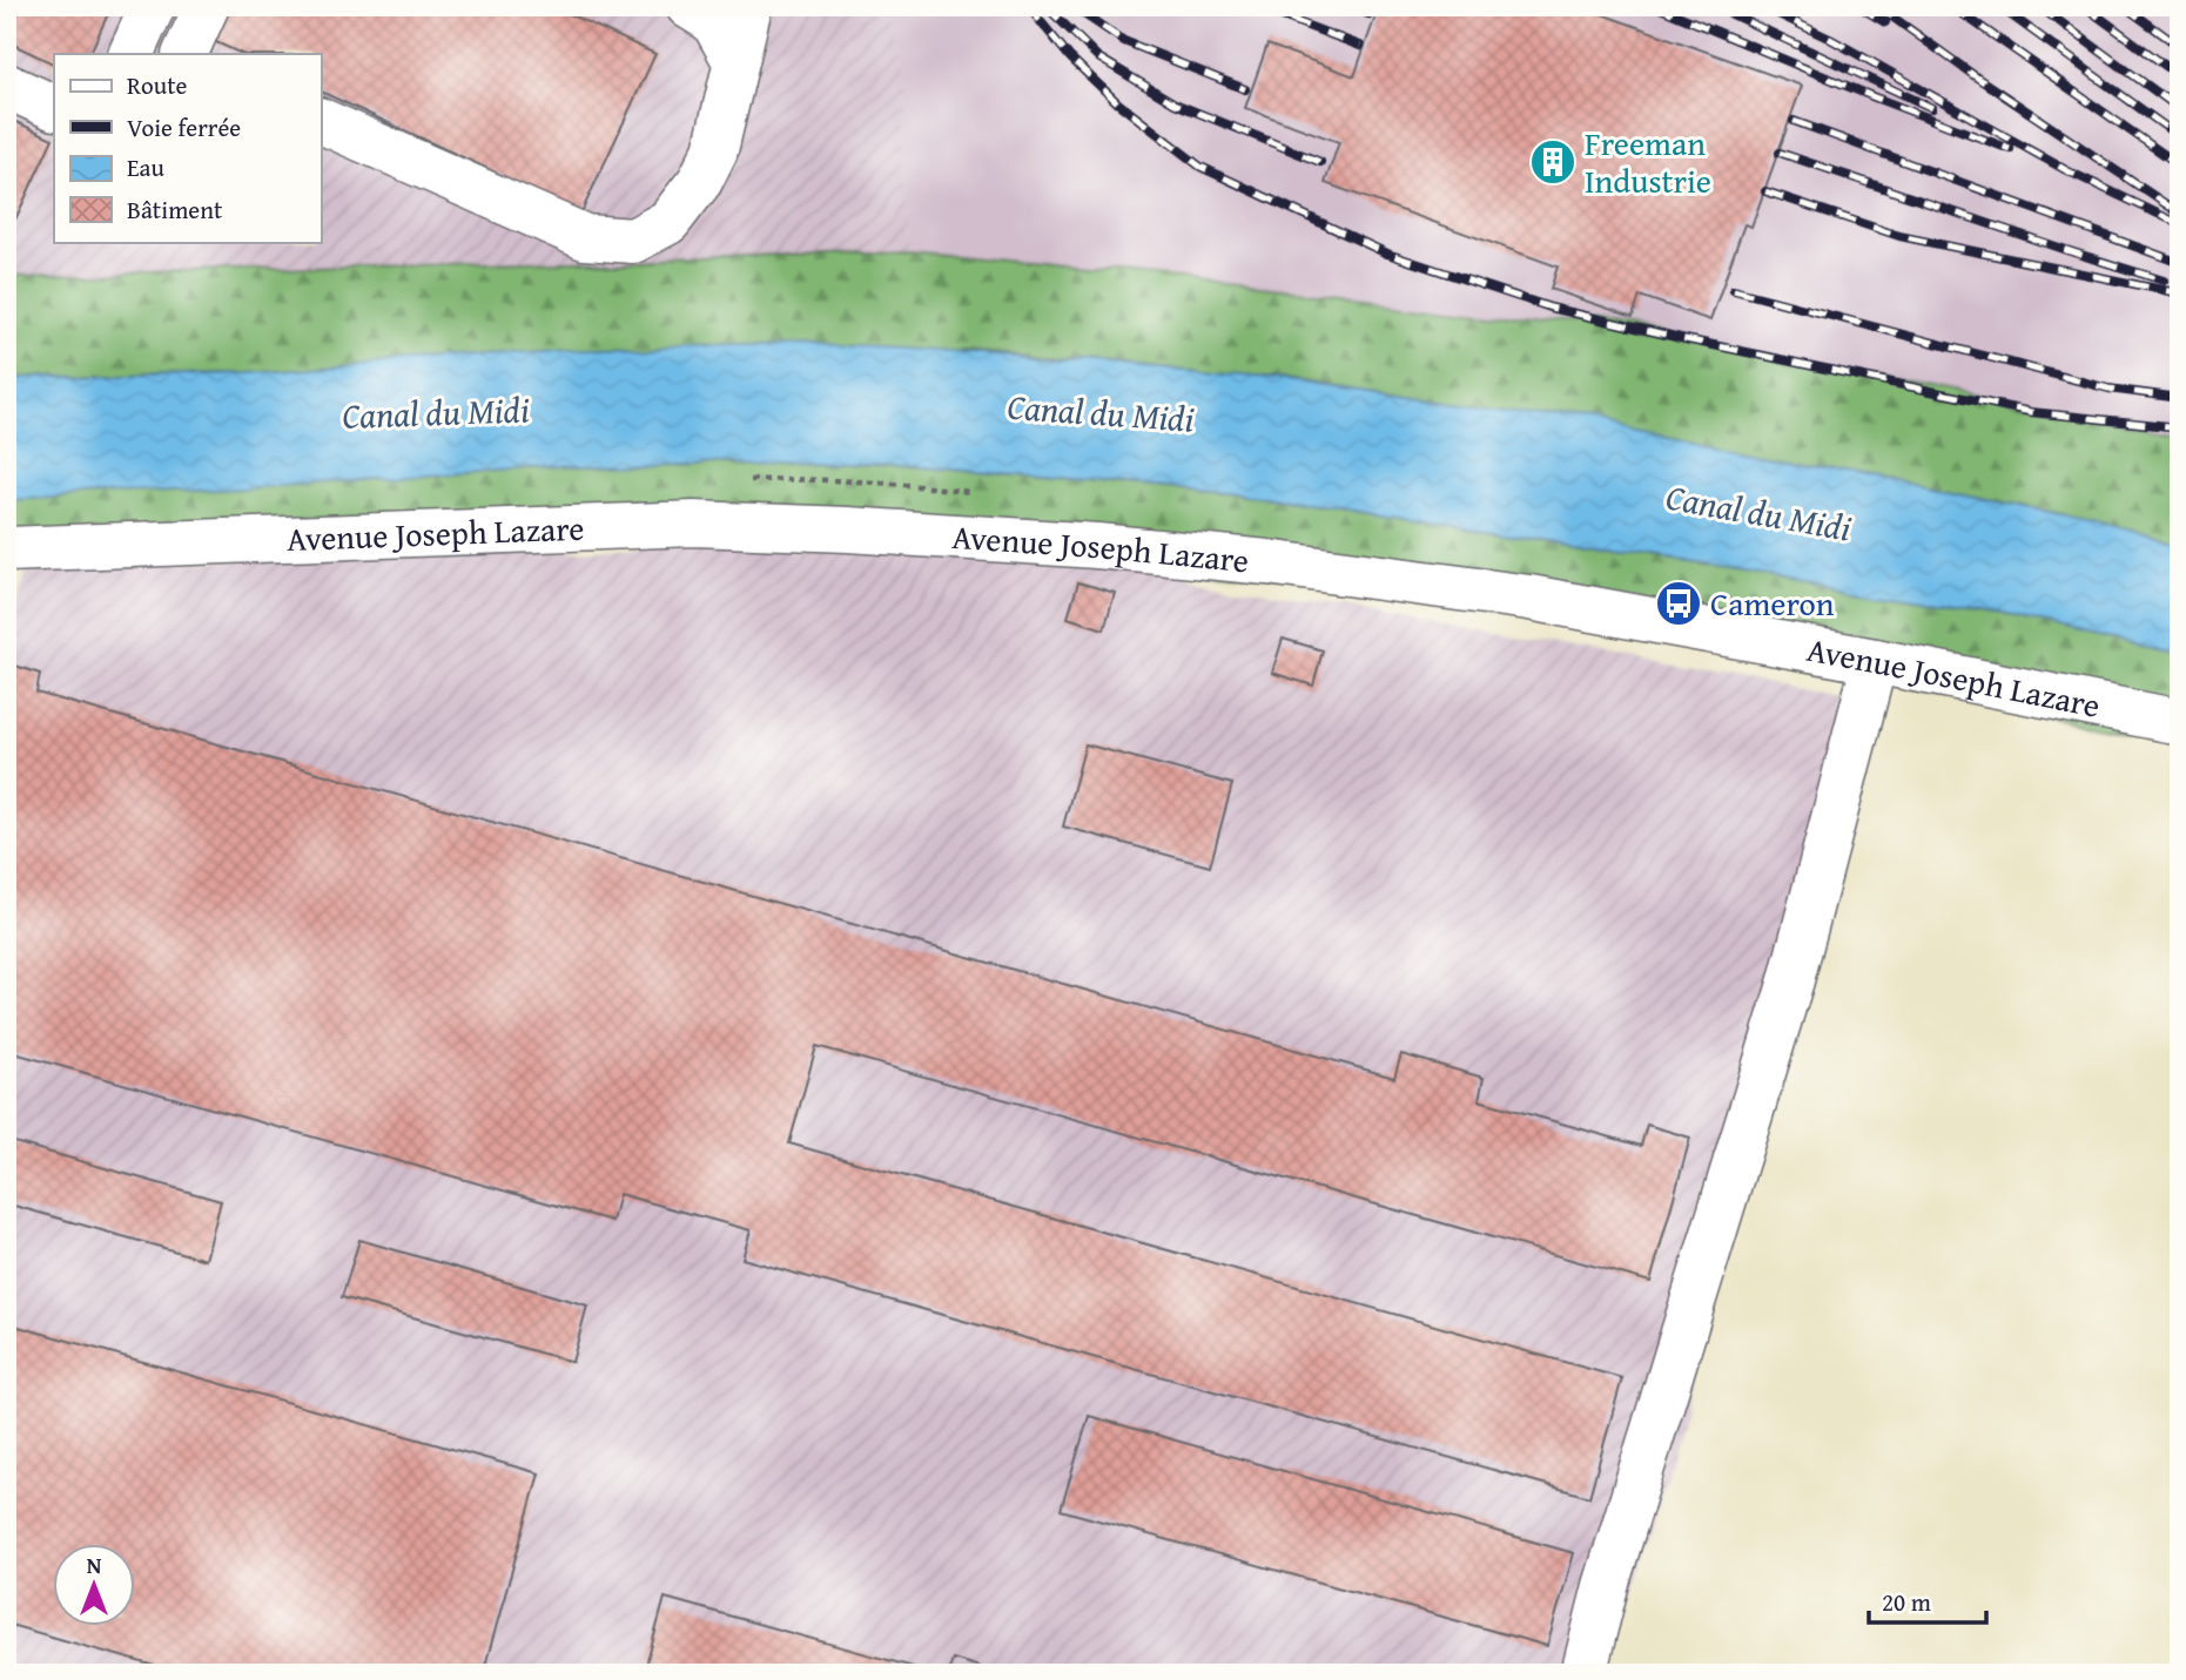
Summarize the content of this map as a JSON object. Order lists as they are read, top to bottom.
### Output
{
  "streets": {
    "main road": ["Avenue Joseph Lazare"]
  },
  "water": ["Canal du Midi"],
  "places": {
    "building": ["Freeman Industrie"],
    "bus stop": ["Cameron"]
  },
  "legend": [
    "Route",
    "Voie ferrée",
    "Eau",
    "Bâtiment"
  ],
  "scale_bar": "20 m",
  "north": "top"
}
